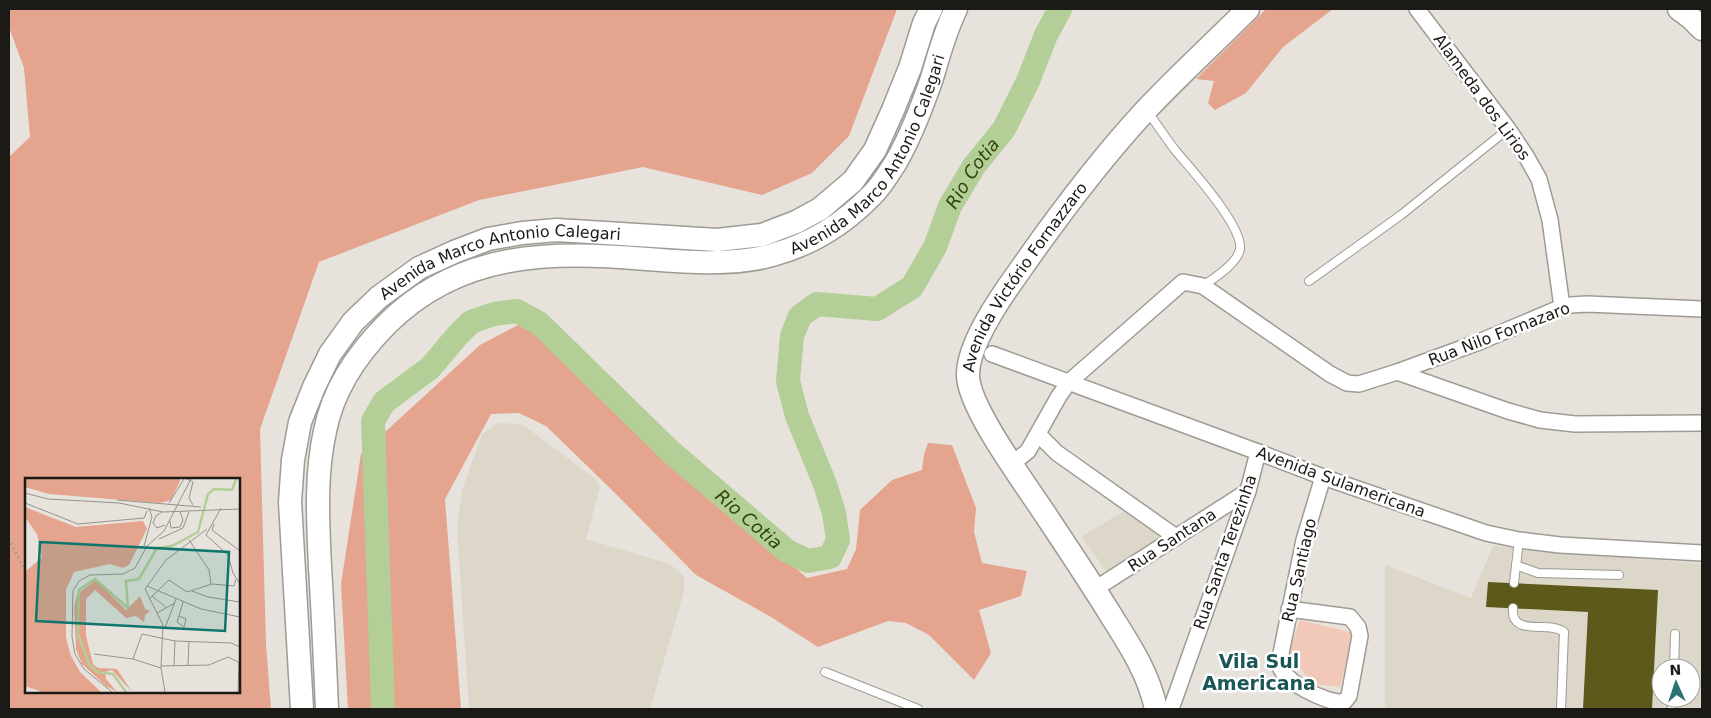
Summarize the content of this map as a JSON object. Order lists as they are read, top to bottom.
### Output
{
  "streets": {
    "main road": ["Avenida Marco Antonio Calegari", "Avenida Victório Fornazzaro"],
    "street": [
      "Alameda dos Lirios",
      "Rua Nilo Fornazaro",
      "Avenida Sulamericana",
      "Rua Santana",
      "Rua Santa Terezinha",
      "Rua Santiago"
    ]
  },
  "crossings": [
    ["Alameda dos Lirios", "Rua Nilo Fornazaro"],
    ["Avenida Victório Fornazzaro", "Rua Santana"],
    ["Avenida Sulamericana", "Rua Santa Terezinha"],
    ["Avenida Sulamericana", "Rua Santiago"],
    ["Rua Santana", "Rua Santa Terezinha"]
  ],
  "districts": ["Vila Sul Americana"],
  "water": ["Rio Cotia"],
  "north": "top"
}
